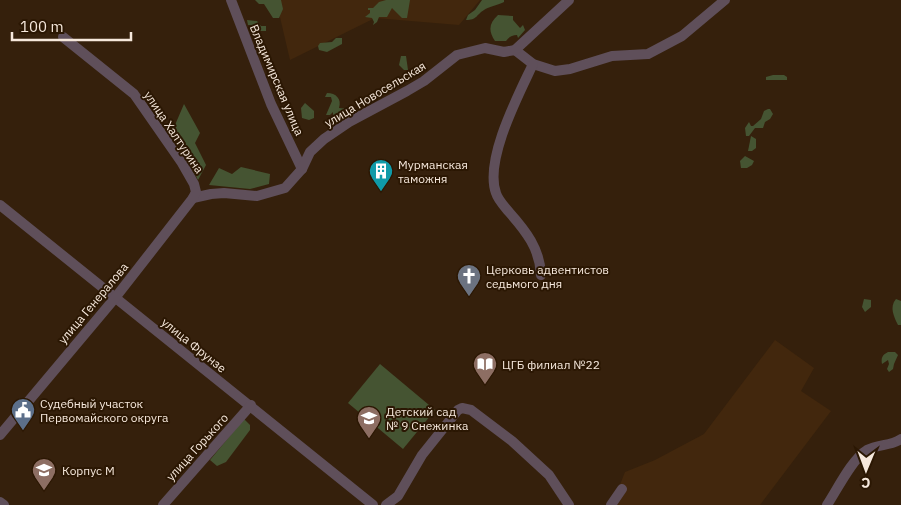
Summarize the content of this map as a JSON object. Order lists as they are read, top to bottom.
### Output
{
  "streets": {
    "street": [
      "Владимирская улица",
      "улица Новосельская",
      "улица Халтурина",
      "улица Генералова",
      "улица Фрунзе",
      "улица Горького"
    ]
  },
  "crossings": [
    ["Владимирская улица", "улица Новосельская"],
    ["улица Новосельская", "улица Халтурина"],
    ["улица Новосельская", "улица Генералова"],
    ["улица Халтурина", "улица Генералова"],
    ["улица Генералова", "улица Фрунзе"],
    ["улица Фрунзе", "улица Горького"]
  ],
  "places": {
    "building": ["Мурманская таможня"],
    "church": ["Церковь адвентистов седьмого дня"],
    "library": ["ЦГБ филиал №22"],
    "public building": ["Судебный участок Первомайского округа"],
    "school or university": ["Детский сад № 9 Снежинка", "Корпус M"]
  },
  "scale_bar": "100 m",
  "north": "bottom"
}
